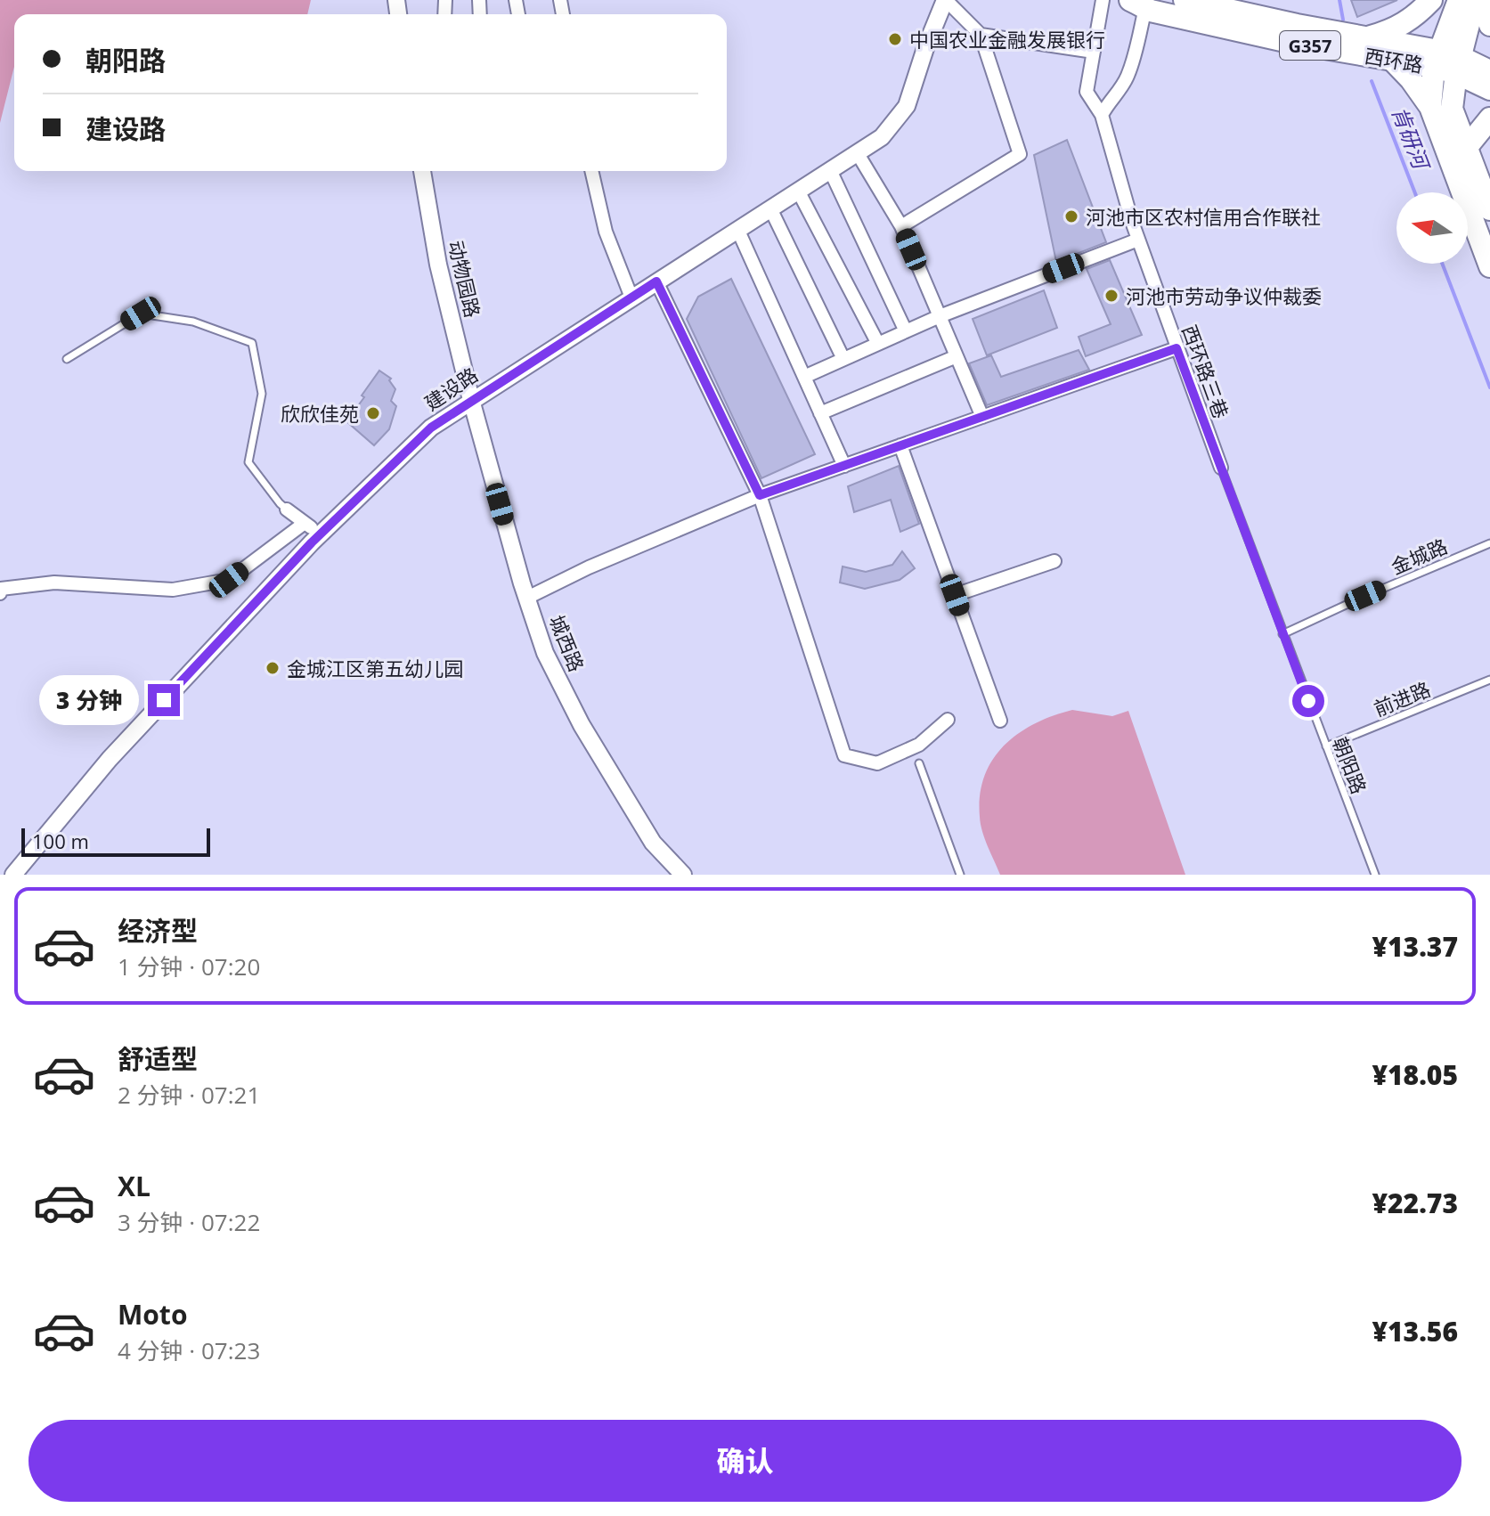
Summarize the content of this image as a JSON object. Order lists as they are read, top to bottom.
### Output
{
  "streets": {
    "main road": ["G357", "西环路"],
    "street": [
      "动物园路",
      "西环路三巷",
      "建设路",
      "城西路"
    ],
    "lane": ["金城路", "前进路", "朝阳路"]
  },
  "crossings": [
    ["动物园路", "建设路"],
    ["动物园路", "城西路"],
    ["西环路三巷", "朝阳路"],
    ["建设路", "城西路"],
    ["金城路", "朝阳路"],
    ["前进路", "朝阳路"]
  ],
  "water": ["肯研河"],
  "places": [
    "中国农业金融发展银行",
    "河池市区农村信用合作联社",
    "河池市劳动争议仲裁委",
    "欣欣佳苑",
    "金城江区第五幼儿园"
  ],
  "scale_bar": "100 m",
  "north": "left",
  "page": {
    "banner": ["朝阳路", "建设路"],
    "bubble": "3 分钟",
    "scale": "100 m",
    "list": [
      {
        "name": "经济型",
        "note": "1 分钟 · 07:20",
        "value": "¥13.37"
      },
      {
        "name": "舒适型",
        "note": "2 分钟 · 07:21",
        "value": "¥18.05"
      },
      {
        "name": "XL",
        "note": "3 分钟 · 07:22",
        "value": "¥22.73"
      },
      {
        "name": "Moto",
        "note": "4 分钟 · 07:23",
        "value": "¥13.56"
      }
    ],
    "buttons": "确认"
  }
}
